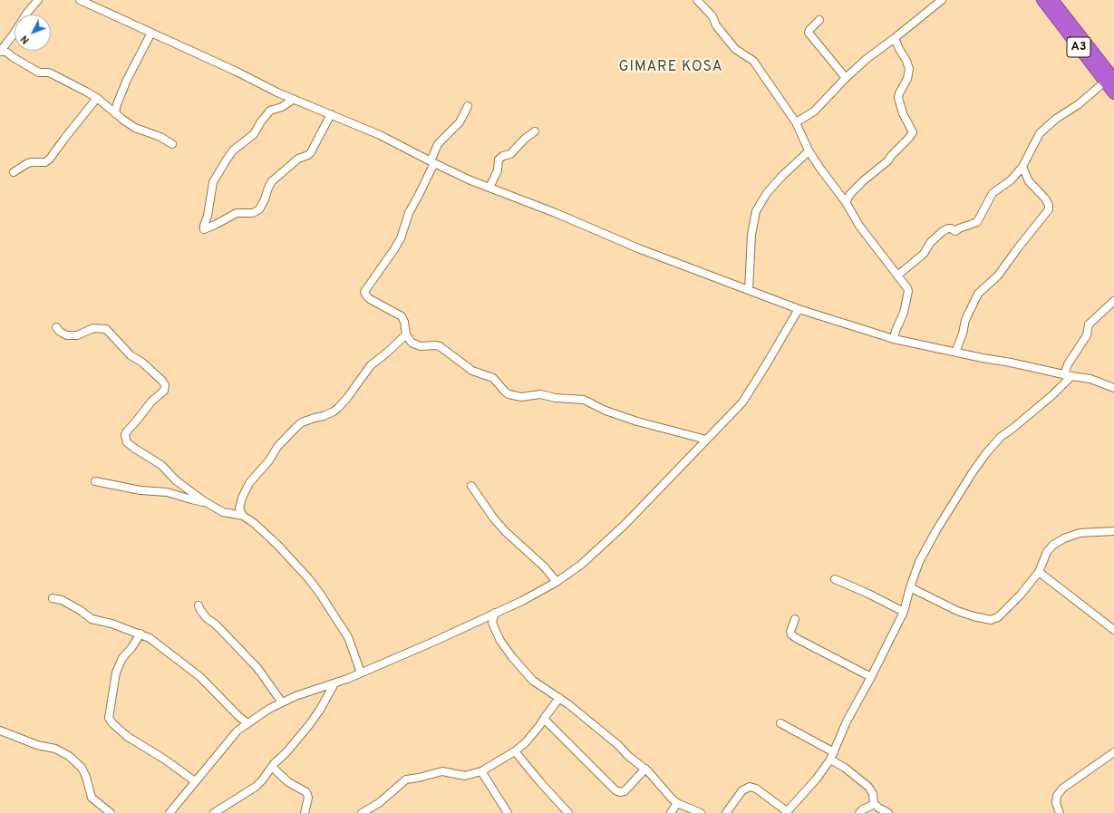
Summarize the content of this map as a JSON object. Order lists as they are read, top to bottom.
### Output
{
  "streets": {
    "highway": ["A3"]
  },
  "districts": ["GIMARE KOSA"],
  "north": "bottom left"
}
